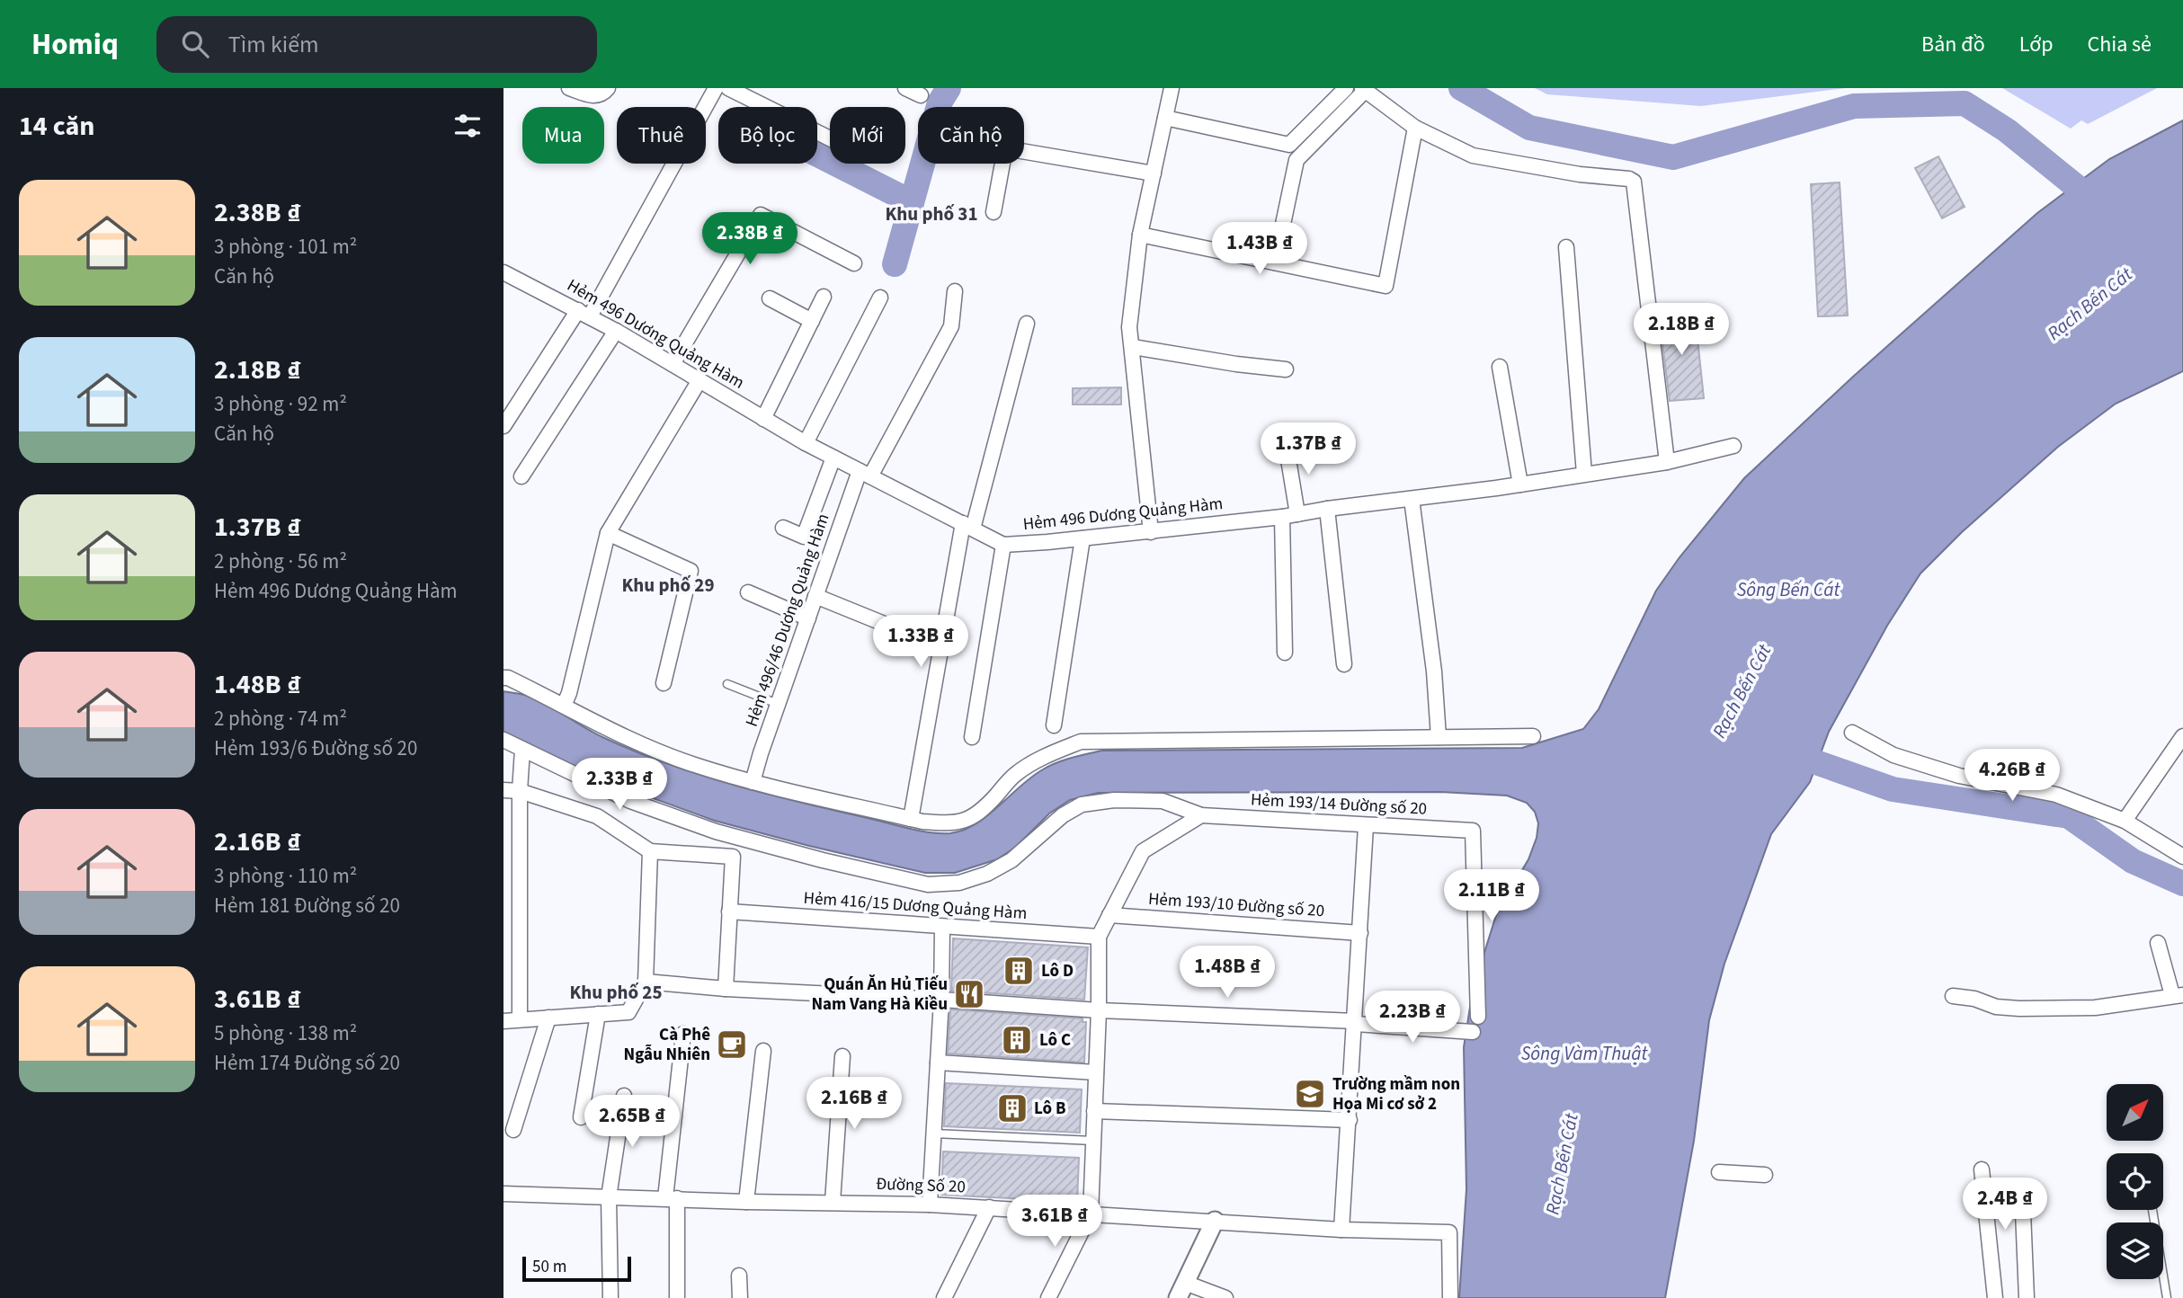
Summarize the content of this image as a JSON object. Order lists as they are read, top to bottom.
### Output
{
  "streets": {
    "street": [
      "Hẻm 496 Dương Quảng Hàm",
      "Hẻm 496/46 Dương Quảng Hàm",
      "Hẻm 193/14 Đường số 20",
      "Hẻm 193/10 Đường số 20",
      "Hẻm 416/15 Dương Quảng Hàm",
      "Đường Số 20"
    ]
  },
  "crossings": [
    ["Hẻm 496 Dương Quảng Hàm", "Hẻm 496/46 Dương Quảng Hàm"]
  ],
  "districts": ["Khu phố 31", "Khu phố 29", "Khu phố 25"],
  "water": ["Rạch Bến Cát", "Sông Bến Cát", "Sông Vàm Thuật"],
  "places": {
    "building": ["Lô D", "Lô C", "Lô B"],
    "restaurant": ["Quán Ăn Hủ Tiếu Nam Vang Hà Kiều"],
    "cafe": ["Cà Phê Ngẫu Nhiên"],
    "school or university": ["Trường mầm non Họa Mi cơ sở 2"]
  },
  "scale_bar": "50 m",
  "north": "top right",
  "page": {
    "header": "Homiq",
    "search": "Tìm kiếm",
    "nav": ["Bản đồ", "Lớp", "Chia sẻ"],
    "heading": "14 căn",
    "chip": [
      "Mua",
      "Thuê",
      "Bộ lọc",
      "Mới",
      "Căn hộ"
    ],
    "list": [
      {
        "name": "2.38B ₫",
        "note": "3 phòng · 101 m² · Căn hộ"
      },
      {
        "name": "2.18B ₫",
        "note": "3 phòng · 92 m² · Căn hộ"
      },
      {
        "name": "1.37B ₫",
        "note": "2 phòng · 56 m² · Hẻm 496 Dương Quảng Hàm"
      },
      {
        "name": "1.48B ₫",
        "note": "2 phòng · 74 m² · Hẻm 193/6 Đường số 20"
      },
      {
        "name": "2.16B ₫",
        "note": "3 phòng · 110 m² · Hẻm 181 Đường số 20"
      },
      {
        "name": "3.61B ₫",
        "note": "5 phòng · 138 m² · Hẻm 174 Đường số 20"
      }
    ],
    "price": [
      "2.38B ₫",
      "1.43B ₫",
      "2.18B ₫",
      "1.37B ₫",
      "1.33B ₫",
      "4.26B ₫",
      "2.33B ₫",
      "2.11B ₫",
      "1.48B ₫",
      "2.23B ₫",
      "2.16B ₫",
      "2.65B ₫",
      "2.4B ₫",
      "3.61B ₫"
    ],
    "scale": "50 m"
  }
}
